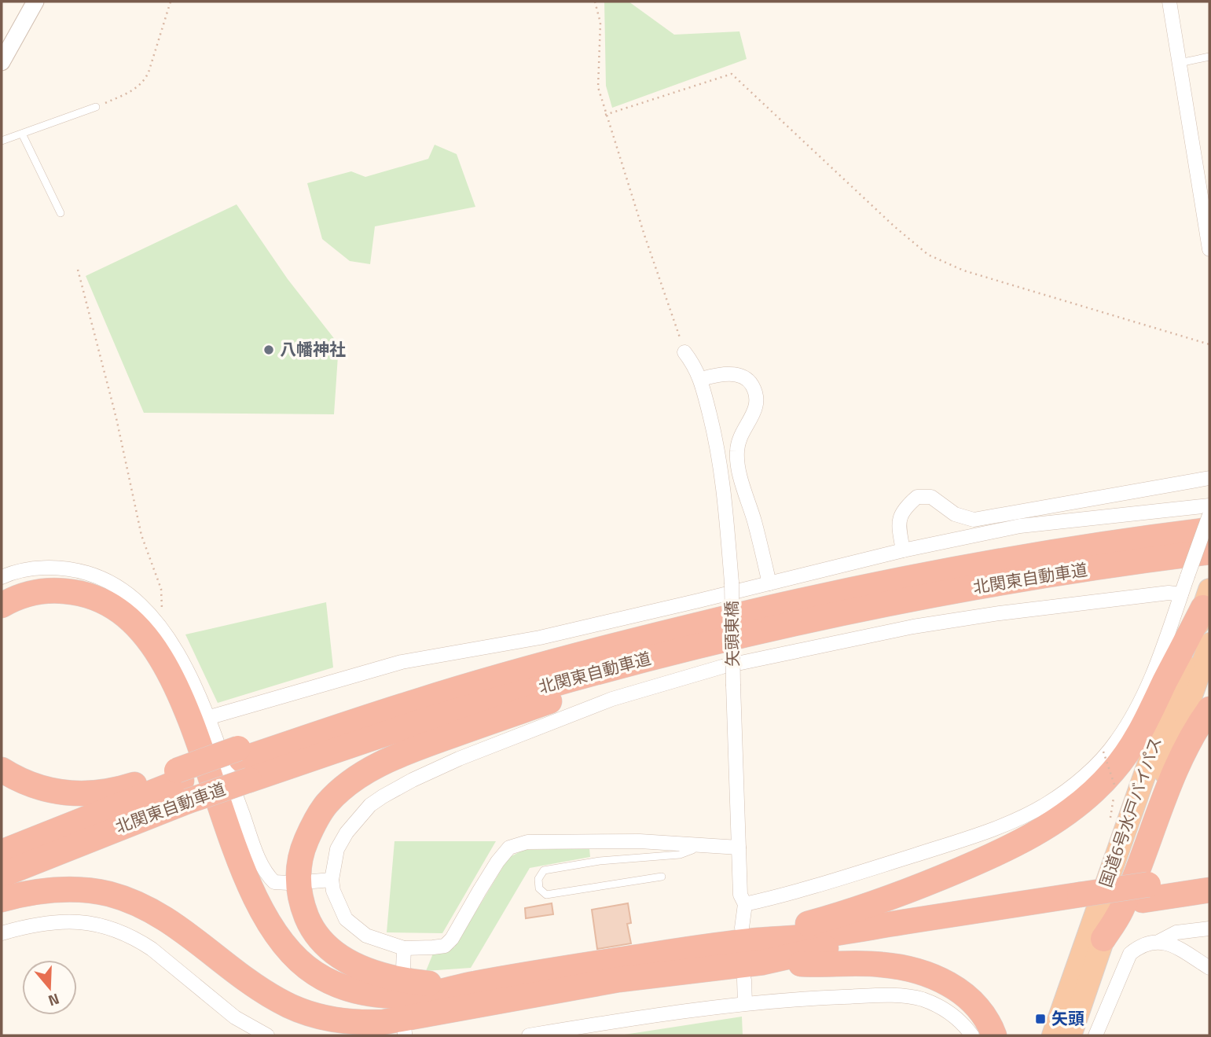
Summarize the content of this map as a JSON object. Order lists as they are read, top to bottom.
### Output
{
  "streets": {
    "highway": ["北関東自動車道", "国道6号水戸バイパス"],
    "street": ["矢頭東橋"]
  },
  "places": {
    "other": ["八幡神社"],
    "transit": ["矢頭"]
  },
  "north": "bottom"
}
